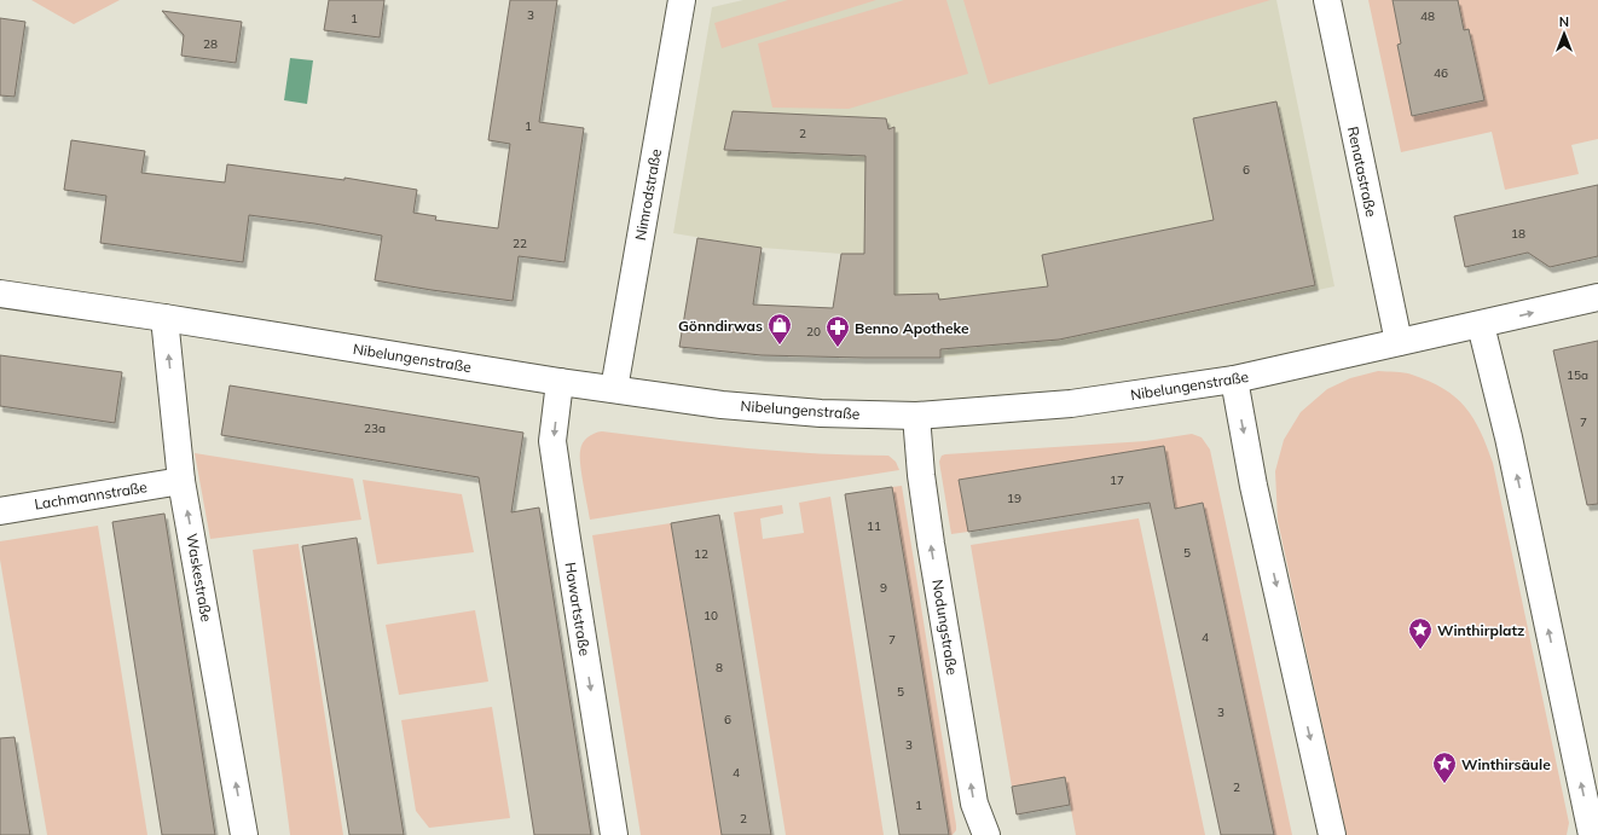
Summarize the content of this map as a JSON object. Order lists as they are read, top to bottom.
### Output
{
  "streets": {
    "street": [
      "Renatastraße",
      "Nimrodstraße",
      "Nibelungenstraße",
      "Lachmannstraße",
      "Waskestraße",
      "Hawartstraße",
      "Nodungstraße"
    ]
  },
  "crossings": [
    ["Renatastraße", "Nibelungenstraße"],
    ["Nimrodstraße", "Nibelungenstraße"],
    ["Nibelungenstraße", "Waskestraße"],
    ["Nibelungenstraße", "Hawartstraße"],
    ["Nibelungenstraße", "Nodungstraße"],
    ["Lachmannstraße", "Waskestraße"]
  ],
  "one_way": ["Waskestraße", "Hawartstraße", "Nodungstraße"],
  "places": {
    "shop": ["Gönndirwas"],
    "pharmacy": ["Benno Apotheke"],
    "place": ["Winthirplatz", "Winthirsäule"]
  },
  "house_numbers": [
    "3",
    "48",
    "1",
    "28",
    "46",
    "1",
    "2",
    "6",
    "18",
    "22",
    "20",
    "15a",
    "7",
    "23a",
    "17",
    "19",
    "11",
    "5",
    "12",
    "9",
    "10",
    "4",
    "7",
    "8",
    "5",
    "3",
    "6",
    "3",
    "4",
    "2",
    "1",
    "2"
  ],
  "north": "top"
}
